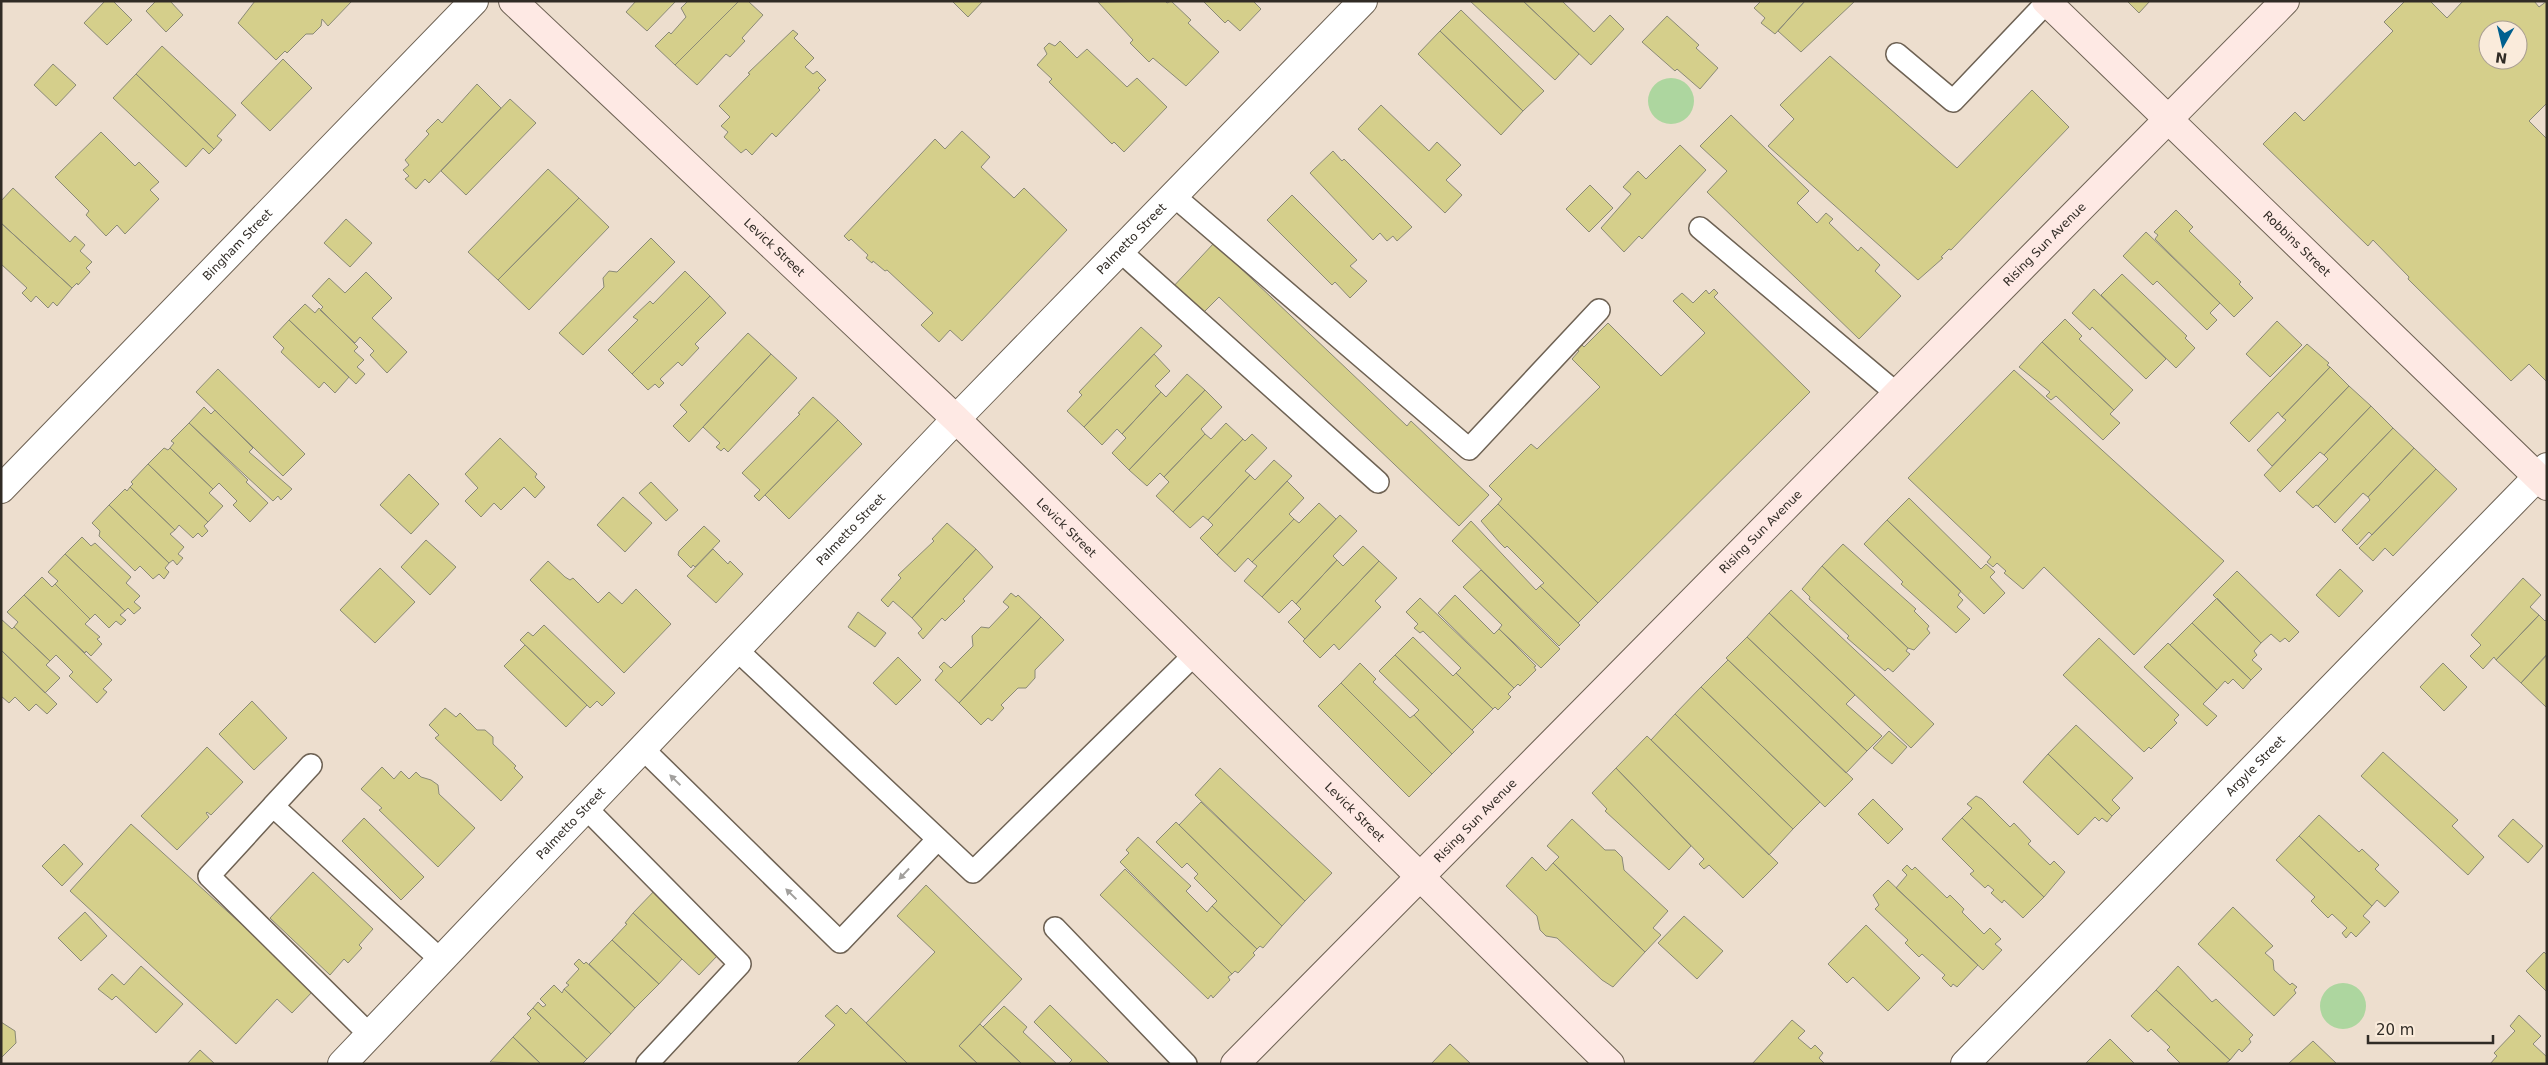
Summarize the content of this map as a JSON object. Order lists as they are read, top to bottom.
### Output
{
  "streets": {
    "main road": ["Robbins Street", "Rising Sun Avenue", "Levick Street"],
    "street": ["Palmetto Street", "Bingham Street", "Argyle Street"]
  },
  "crossings": [
    ["Palmetto Street", "Levick Street"],
    ["Robbins Street", "Rising Sun Avenue"],
    ["Robbins Street", "Argyle Street"],
    ["Rising Sun Avenue", "Levick Street"]
  ],
  "scale_bar": "20 m",
  "north": "bottom"
}
